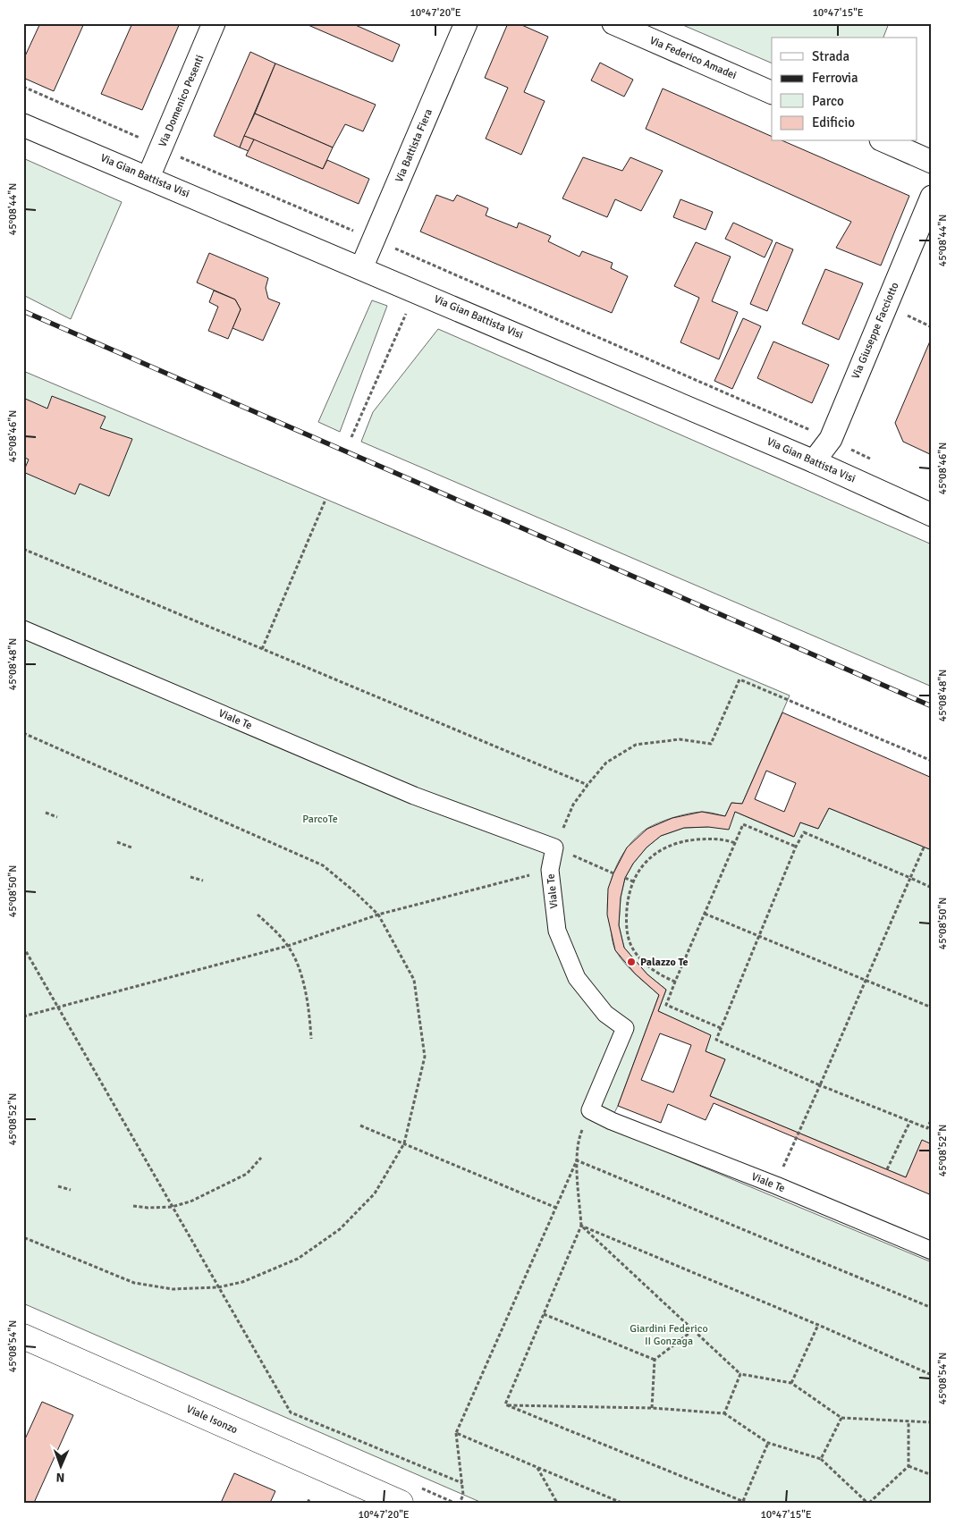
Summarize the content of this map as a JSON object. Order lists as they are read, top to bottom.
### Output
{
  "streets": {
    "main road": ["Viale Isonzo"],
    "street": [
      "Via Federico Amadei",
      "Via Domenico Pesenti",
      "Via Battista Fiera",
      "Via Gian Battista Visi",
      "Via Giuseppe Facciotto",
      "Viale Te"
    ]
  },
  "crossings": [
    ["Via Domenico Pesenti", "Via Gian Battista Visi"],
    ["Via Battista Fiera", "Via Gian Battista Visi"],
    ["Via Gian Battista Visi", "Via Giuseppe Facciotto"]
  ],
  "parks": ["ParcoTe", "Giardini Federico II Gonzaga"],
  "places": ["Palazzo Te"],
  "legend": [
    "Strada",
    "Ferrovia",
    "Parco",
    "Edificio"
  ],
  "north": "bottom",
  "coordinates": [
    "10°47'20\"E",
    "10°47'15\"E",
    "45°08'44\"N",
    "45°08'46\"N",
    "45°08'48\"N",
    "45°08'50\"N",
    "45°08'52\"N",
    "45°08'54\"N"
  ]
}
